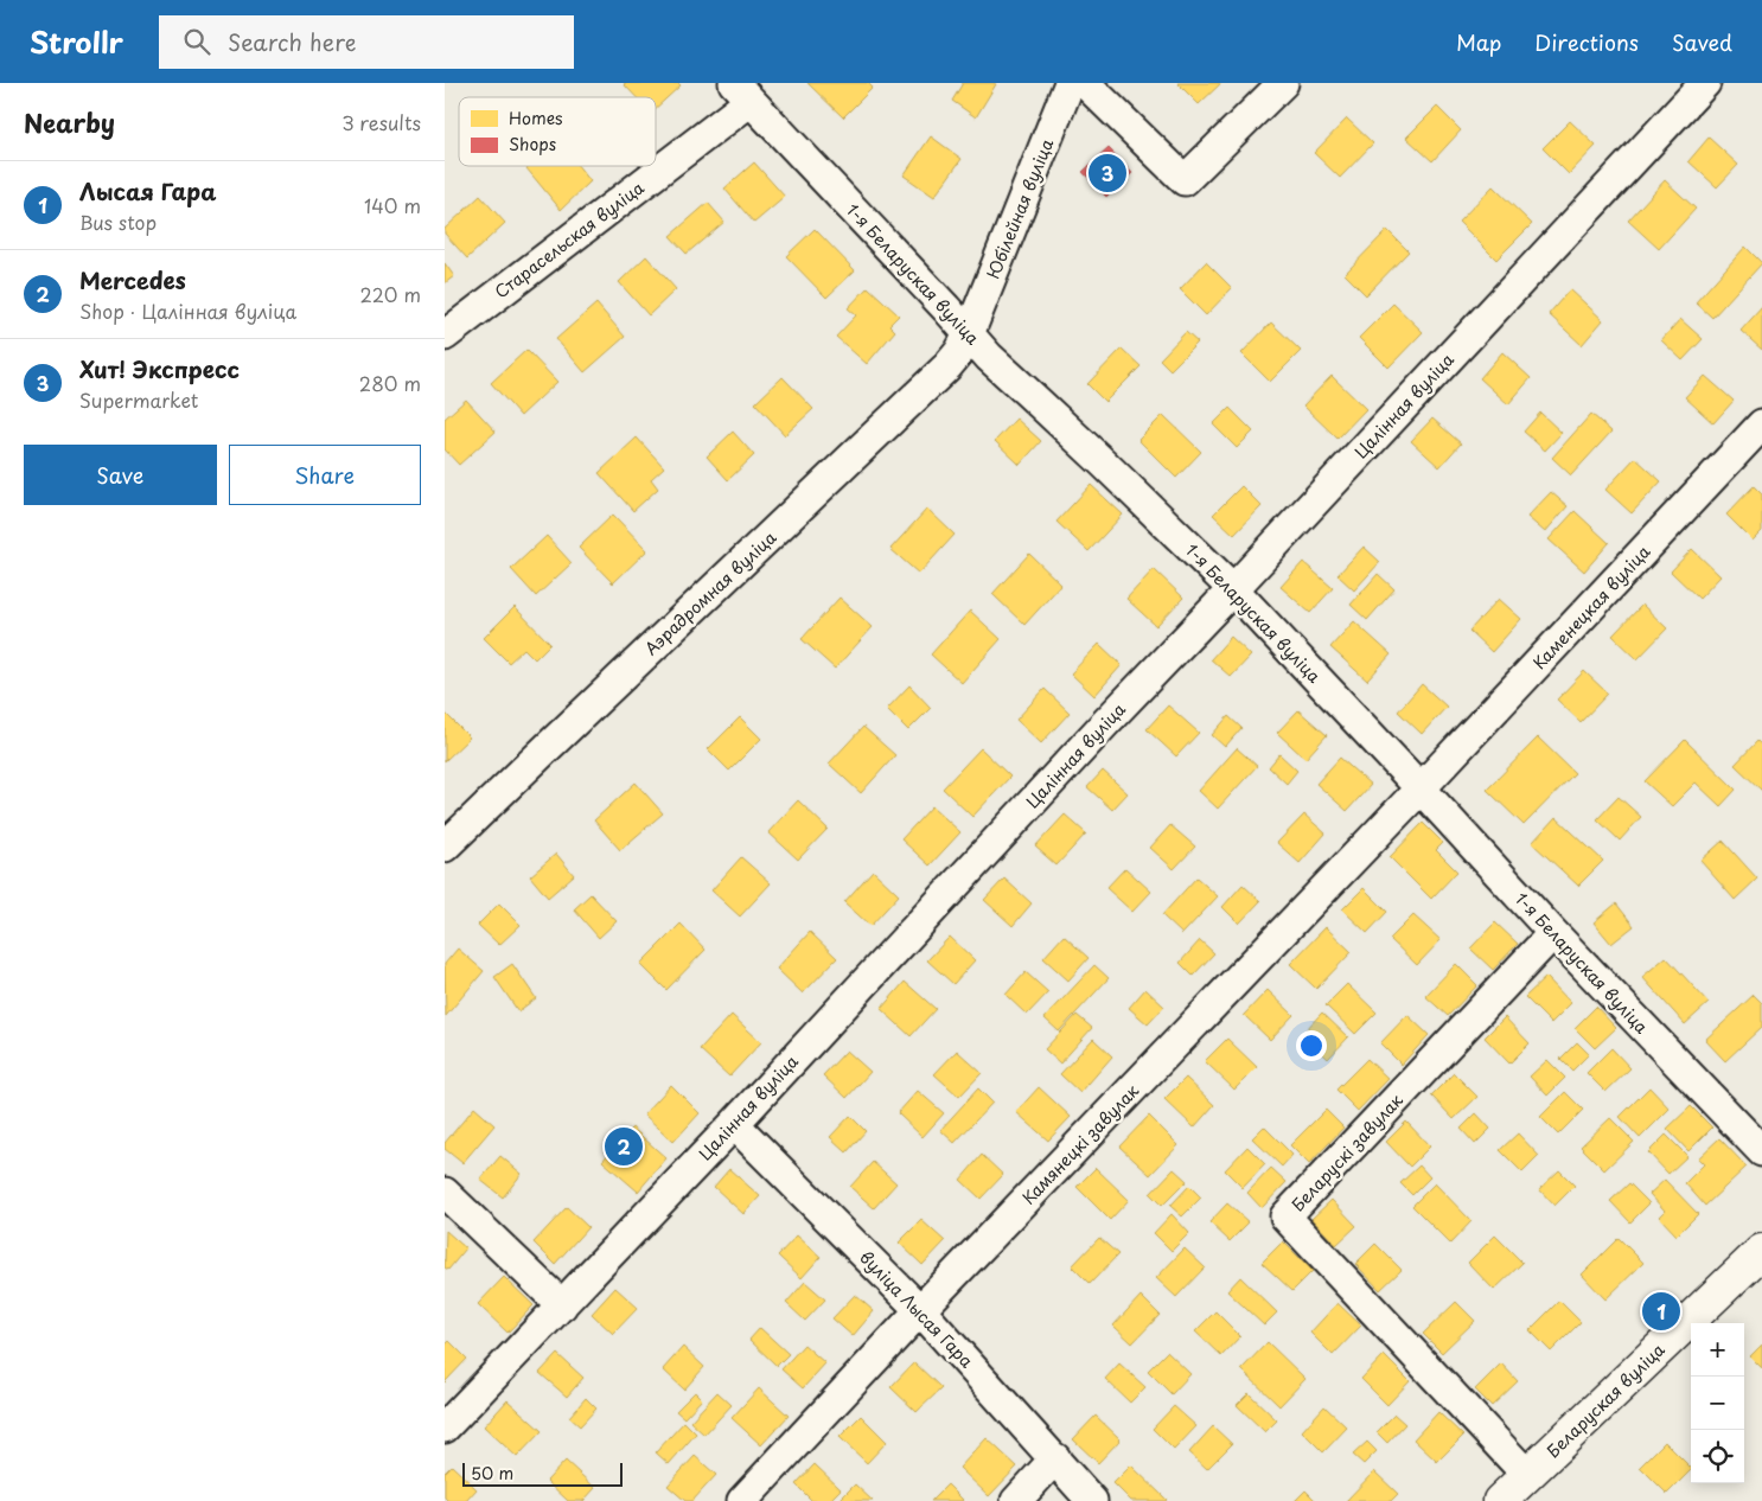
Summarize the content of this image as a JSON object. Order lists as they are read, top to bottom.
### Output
{
  "streets": {
    "main road": ["Беларуская вуліца"],
    "street": [
      "Юбілейная вуліца",
      "Старасельская вуліца",
      "1-я Беларуская вуліца",
      "Цалінная вуліца",
      "Аэрадромная вуліца",
      "Каменецкая вуліца",
      "Камянецкі завулак",
      "Беларускі завулак",
      "вуліца Лысая Гара"
    ]
  },
  "crossings": [
    ["Юбілейная вуліца", "1-я Беларуская вуліца"],
    ["Юбілейная вуліца", "Аэрадромная вуліца"],
    ["Старасельская вуліца", "1-я Беларуская вуліца"],
    ["1-я Беларуская вуліца", "Цалінная вуліца"],
    ["1-я Беларуская вуліца", "Аэрадромная вуліца"],
    ["1-я Беларуская вуліца", "Каменецкая вуліца"],
    ["1-я Беларуская вуліца", "Камянецкі завулак"],
    ["1-я Беларуская вуліца", "Беларускі завулак"],
    ["Цалінная вуліца", "вуліца Лысая Гара"],
    ["Каменецкая вуліца", "Камянецкі завулак"],
    ["Камянецкі завулак", "вуліца Лысая Гара"],
    ["Беларускі завулак", "Беларуская вуліца"]
  ],
  "legend": ["Homes", "Shops"],
  "scale_bar": "50 m",
  "page": {
    "header": "Strollr",
    "search": "Search here",
    "nav": ["Map", "Directions", "Saved"],
    "heading": ["Nearby", "3 results"],
    "pins": ["3", "2", "1"],
    "list": [
      {
        "mark": "1",
        "name": "Лысая Гара",
        "note": "Bus stop",
        "value": "140 m"
      },
      {
        "mark": "2",
        "name": "Mercedes",
        "note": "Shop · Цалінная вуліца",
        "value": "220 m"
      },
      {
        "mark": "3",
        "name": "Хит! Экспресс",
        "note": "Supermarket",
        "value": "280 m"
      }
    ],
    "buttons": ["Save", "Share"],
    "map_buttons": ["+", "−"],
    "scale": "50 m"
  }
}
